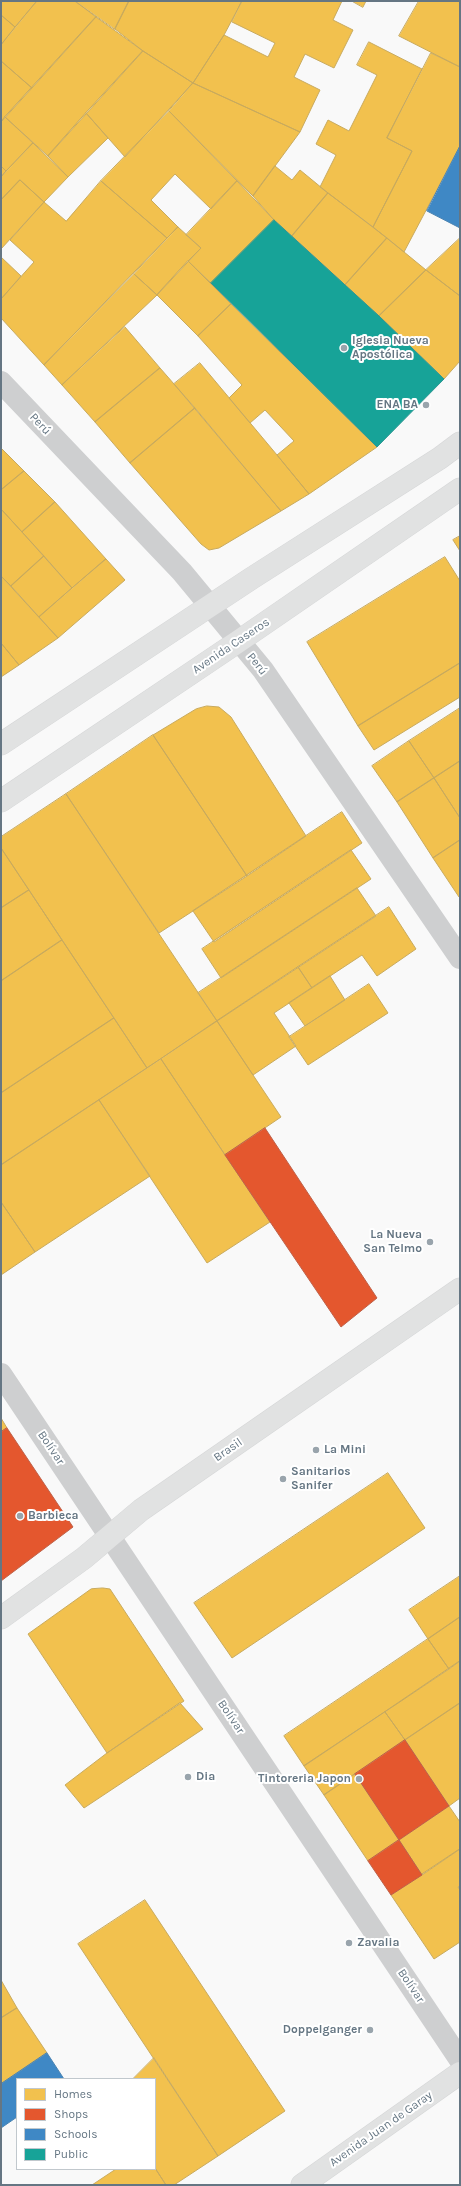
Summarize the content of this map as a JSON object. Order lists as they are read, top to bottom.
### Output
{
  "streets": {
    "main road": ["Avenida Caseros", "Brasil", "Avenida Juan de Garay"],
    "street": ["Perú", "Bolívar"]
  },
  "crossings": [
    ["Perú", "Avenida Caseros"],
    ["Bolívar", "Brasil"]
  ],
  "places": [
    "Iglesia Nueva Apostólica",
    "ENA BA",
    "La Nueva San Telmo",
    "La Mini",
    "Sanitarios Sanifer",
    "Barbieca",
    "Dia",
    "Tintoreria Japon",
    "Zavalia",
    "Doppelganger"
  ],
  "legend": [
    "Homes",
    "Shops",
    "Schools",
    "Public"
  ]
}
